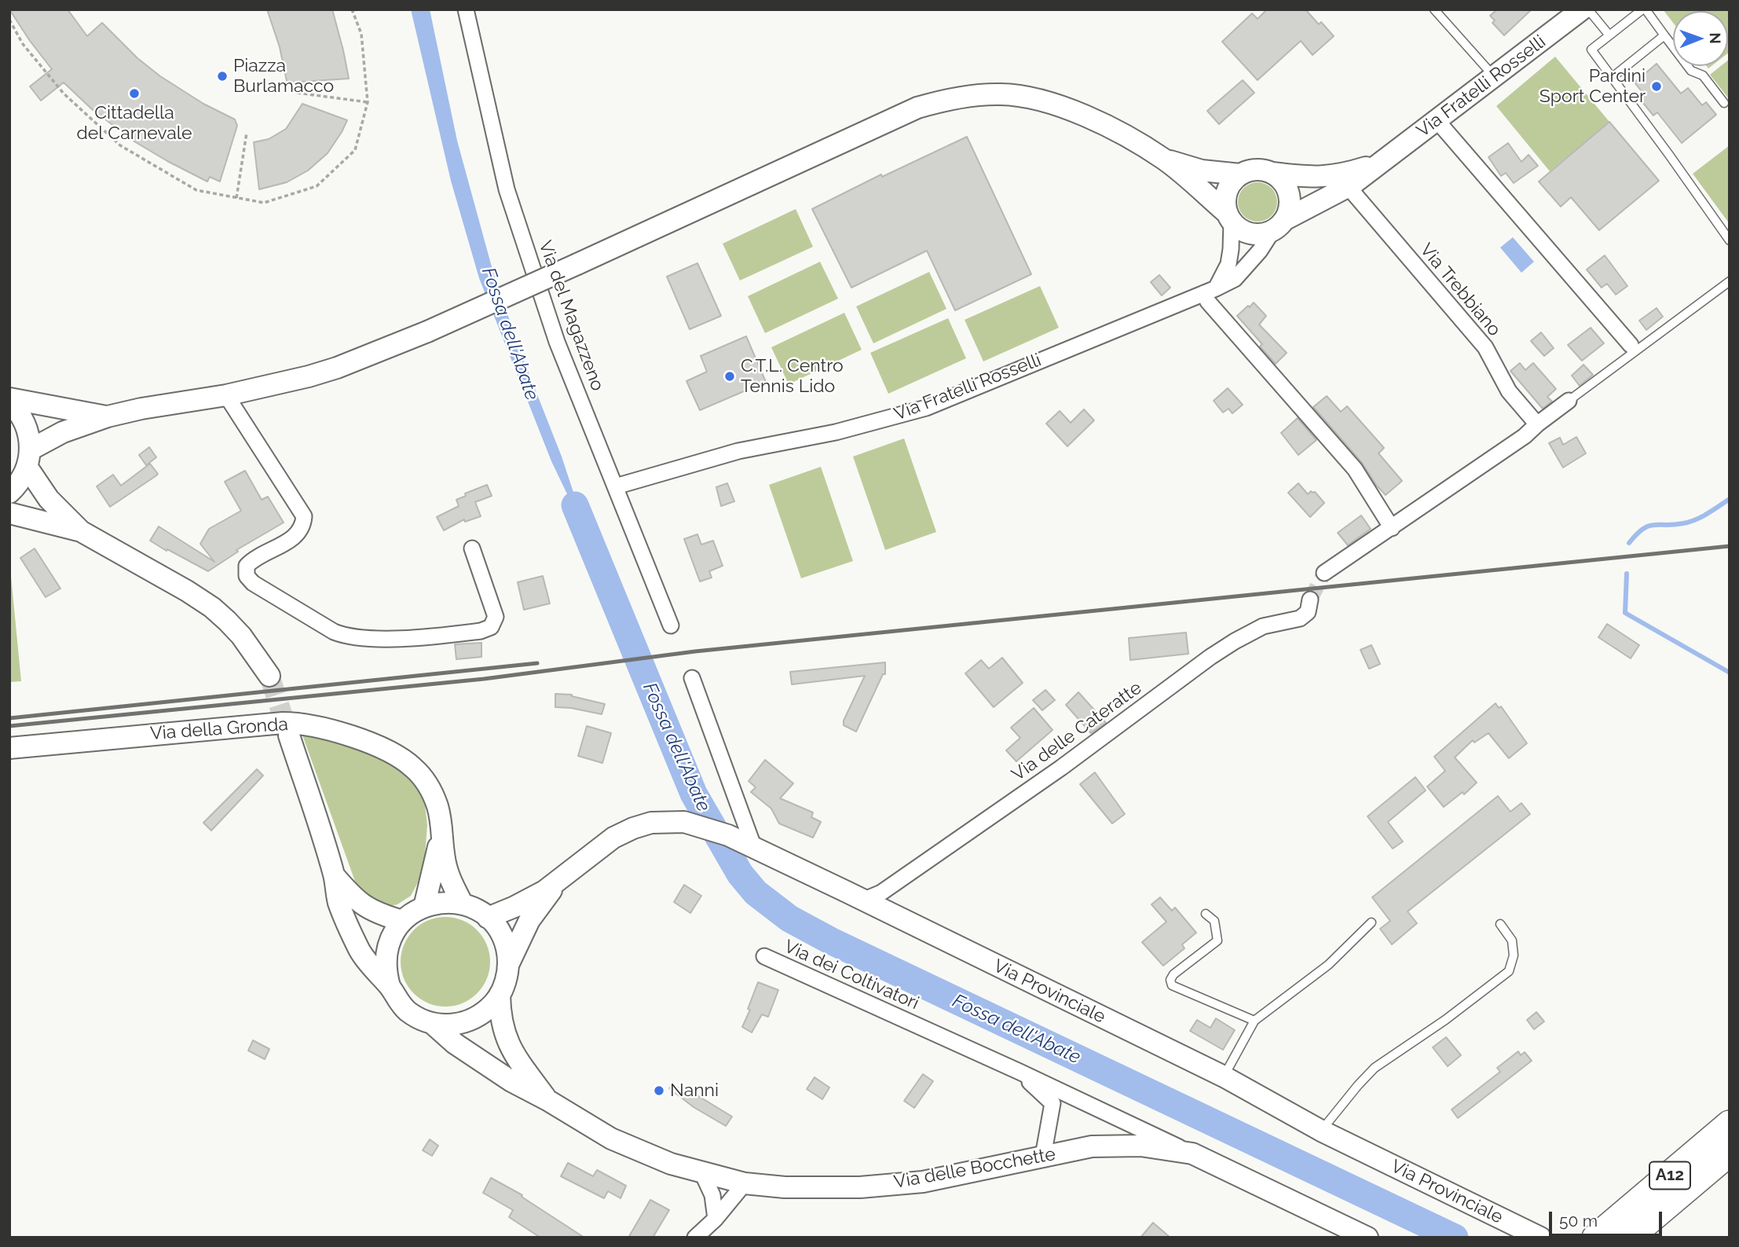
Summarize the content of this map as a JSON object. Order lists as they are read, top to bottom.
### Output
{
  "streets": {
    "highway": ["A12"],
    "street": [
      "Via Fratelli Rosselli",
      "Via Trebbiano",
      "Via del Magazzeno",
      "Via della Gronda",
      "Via delle Cateratte",
      "Via dei Coltivatori",
      "Via Provinciale",
      "Via delle Bocchette"
    ]
  },
  "crossings": [
    ["Via Fratelli Rosselli", "Via Trebbiano"],
    ["Via Fratelli Rosselli", "Via del Magazzeno"],
    ["Via della Gronda", "Via Provinciale"],
    ["Via della Gronda", "Via delle Bocchette"],
    ["Via delle Cateratte", "Via Provinciale"],
    ["Via dei Coltivatori", "Via delle Bocchette"],
    ["Via Provinciale", "Via delle Bocchette"]
  ],
  "water": ["Fossa dell'Abate"],
  "places": [
    "Piazza Burlamacco",
    "Pardini Sport Center",
    "Cittadella del Carnevale",
    "C.T.L. Centro Tennis Lido",
    "Nanni"
  ],
  "scale_bar": "50 m",
  "north": "right"
}
